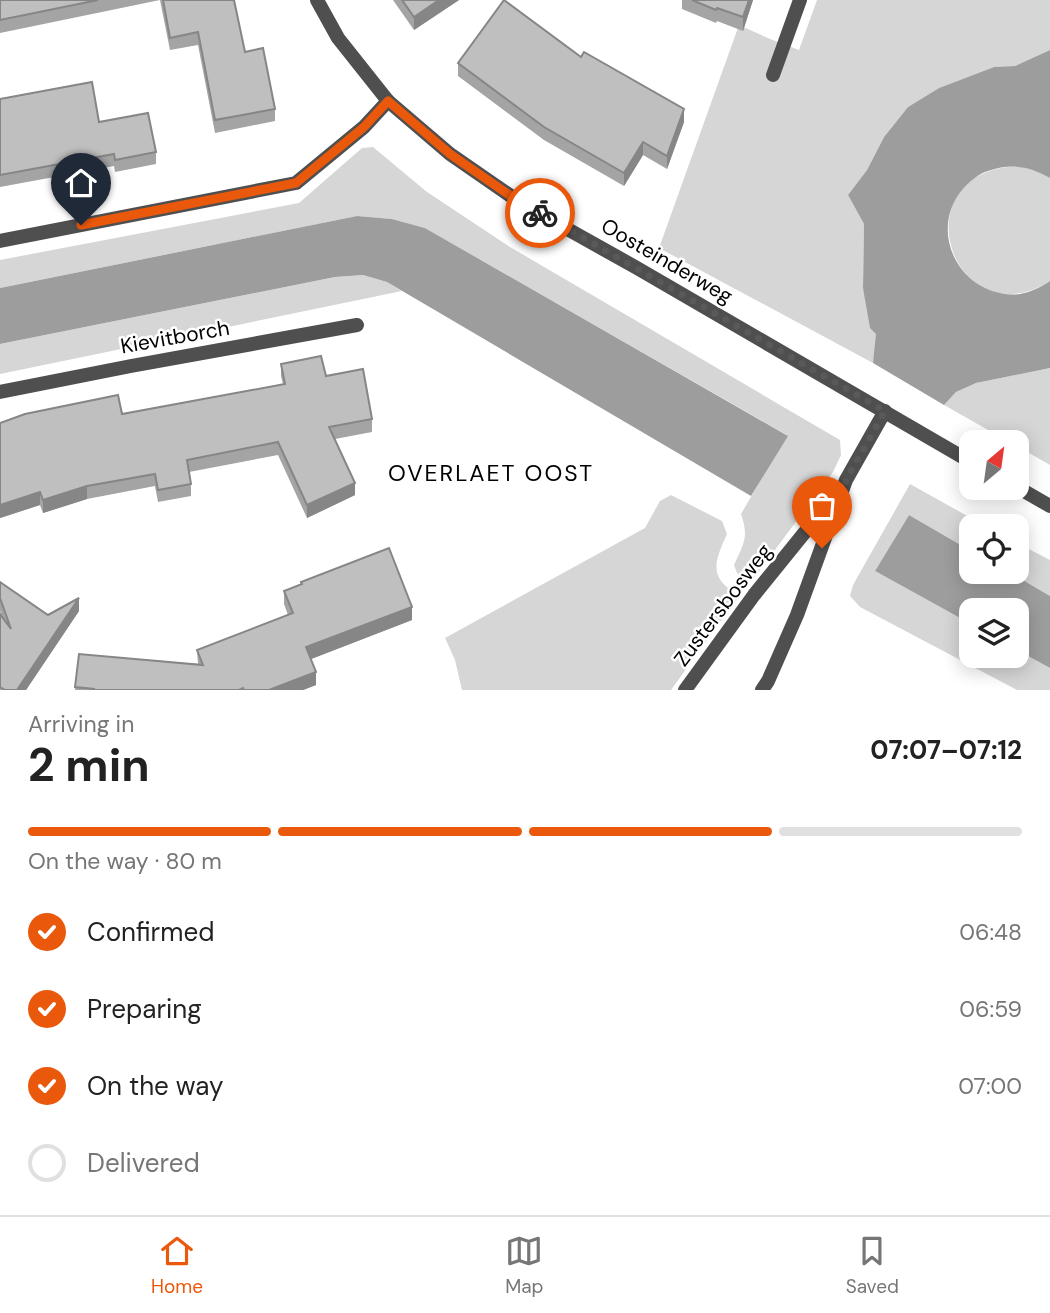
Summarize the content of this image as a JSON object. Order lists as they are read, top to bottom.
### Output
{
  "streets": {
    "street": ["Oosteinderweg", "Kievitborch", "Zustersbosweg"]
  },
  "crossings": [
    ["Oosteinderweg", "Zustersbosweg"]
  ],
  "districts": ["OVERLAET OOST"],
  "north": "top right",
  "page": {
    "heading": ["2 min", "Arriving in", "07:07–07:12"],
    "bar": "On the way · 80 m",
    "list": [
      ["Confirmed", "06:48"],
      ["Preparing", "06:59"],
      ["On the way", "07:00"],
      "Delivered"
    ],
    "tabs": ["Home", "Map", "Saved"]
  }
}
